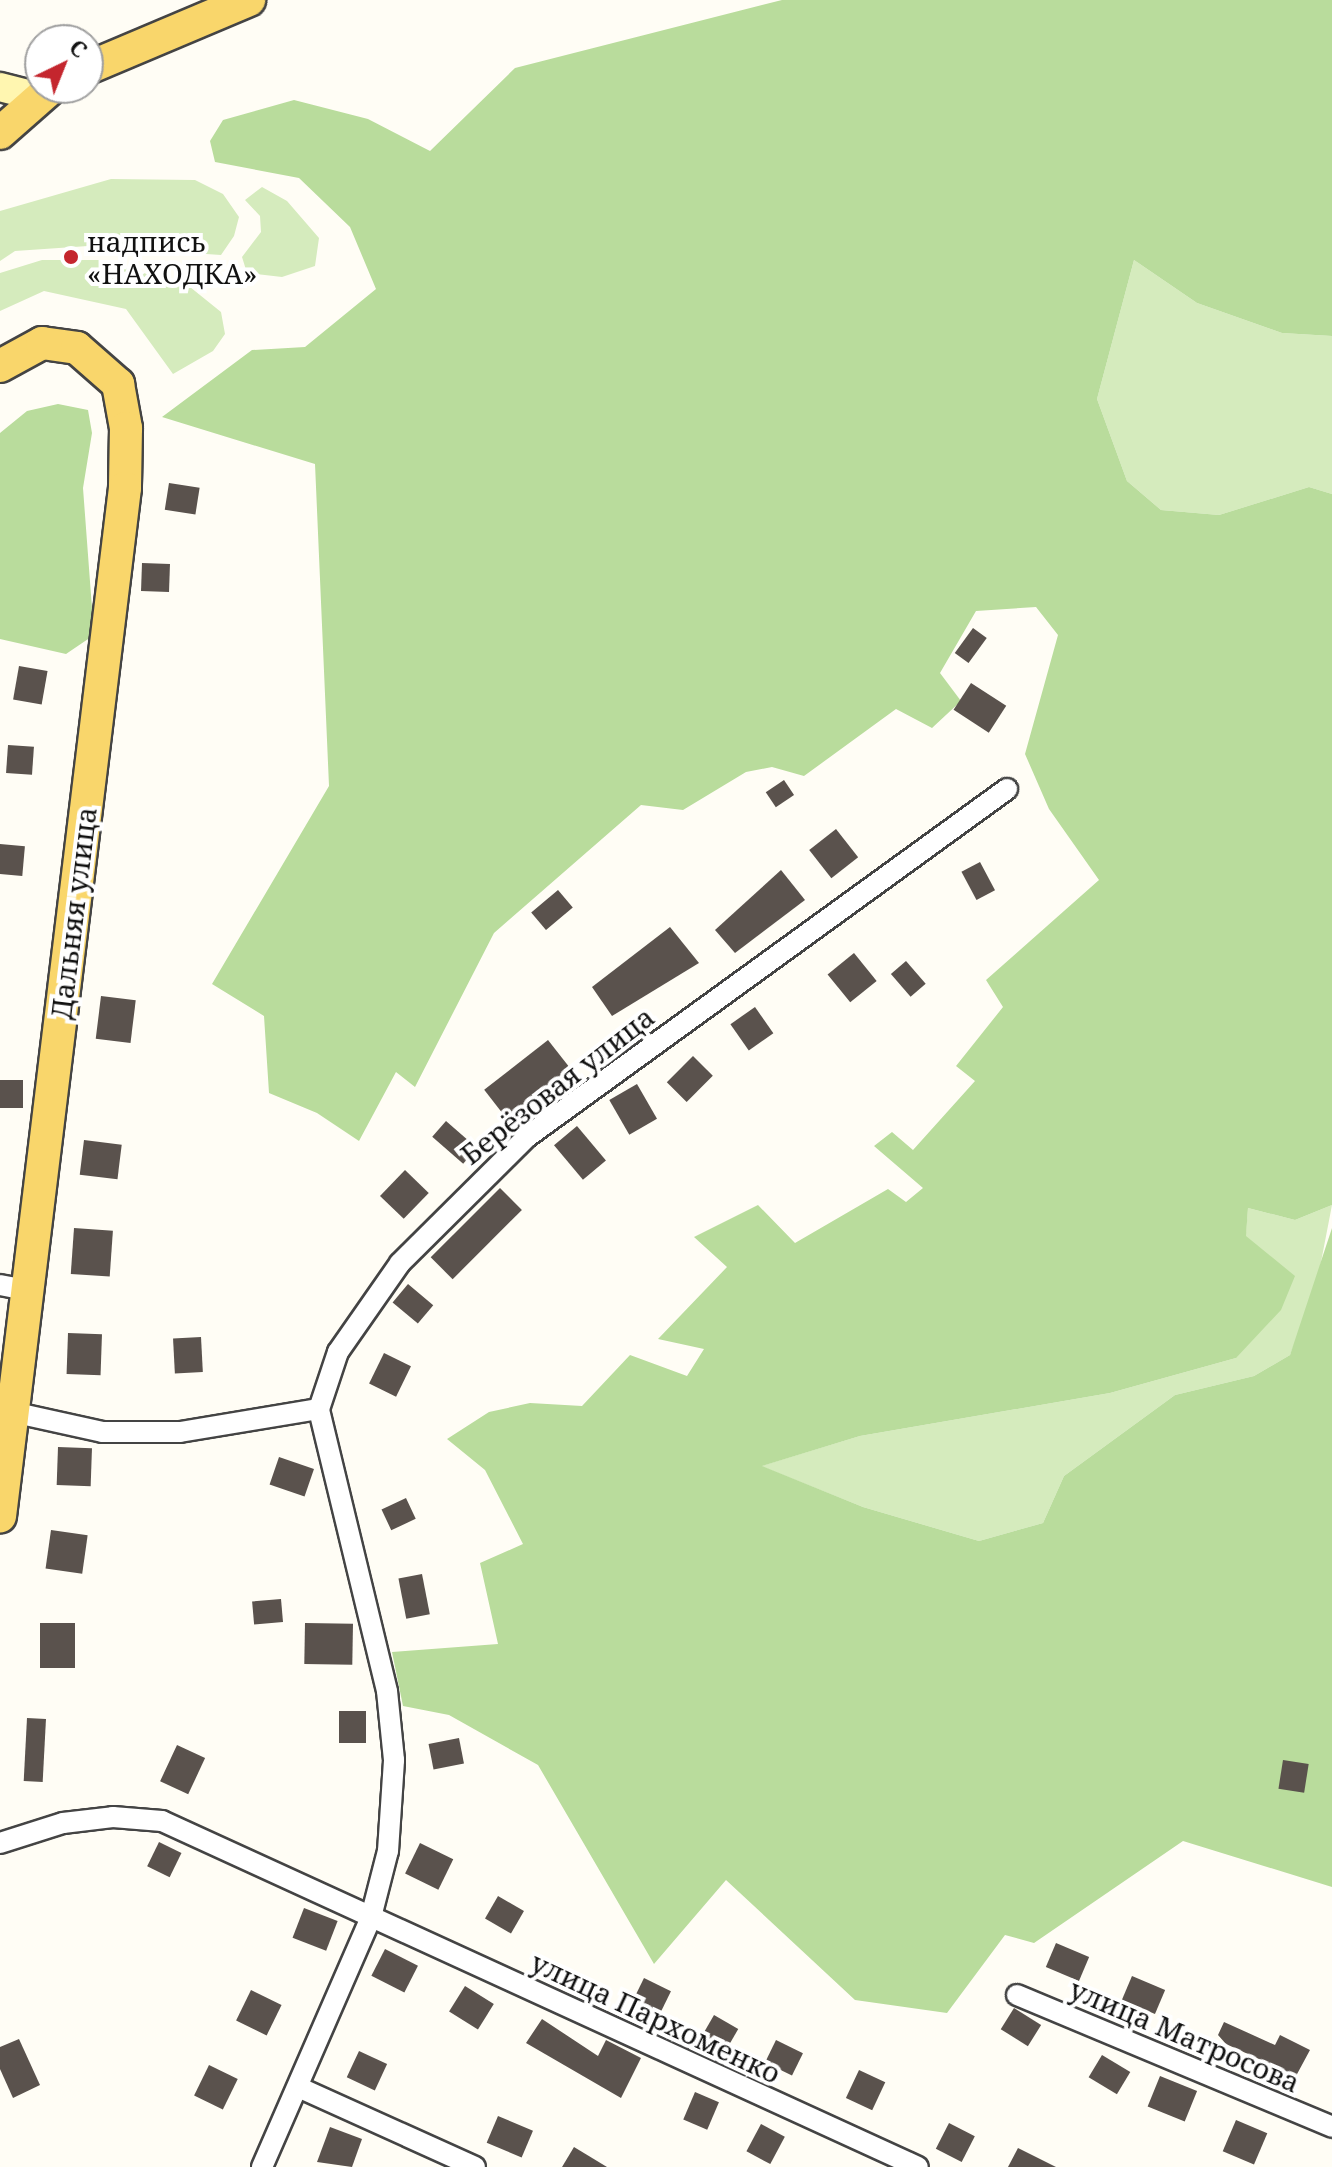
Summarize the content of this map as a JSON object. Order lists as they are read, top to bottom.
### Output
{
  "streets": {
    "main road": ["Дальняя улица"],
    "street": ["Берёзовая улица", "улица Пархоменко", "улица Матросова"]
  },
  "places": ["надпись «НАХОДКА»"],
  "north": "top right"
}
